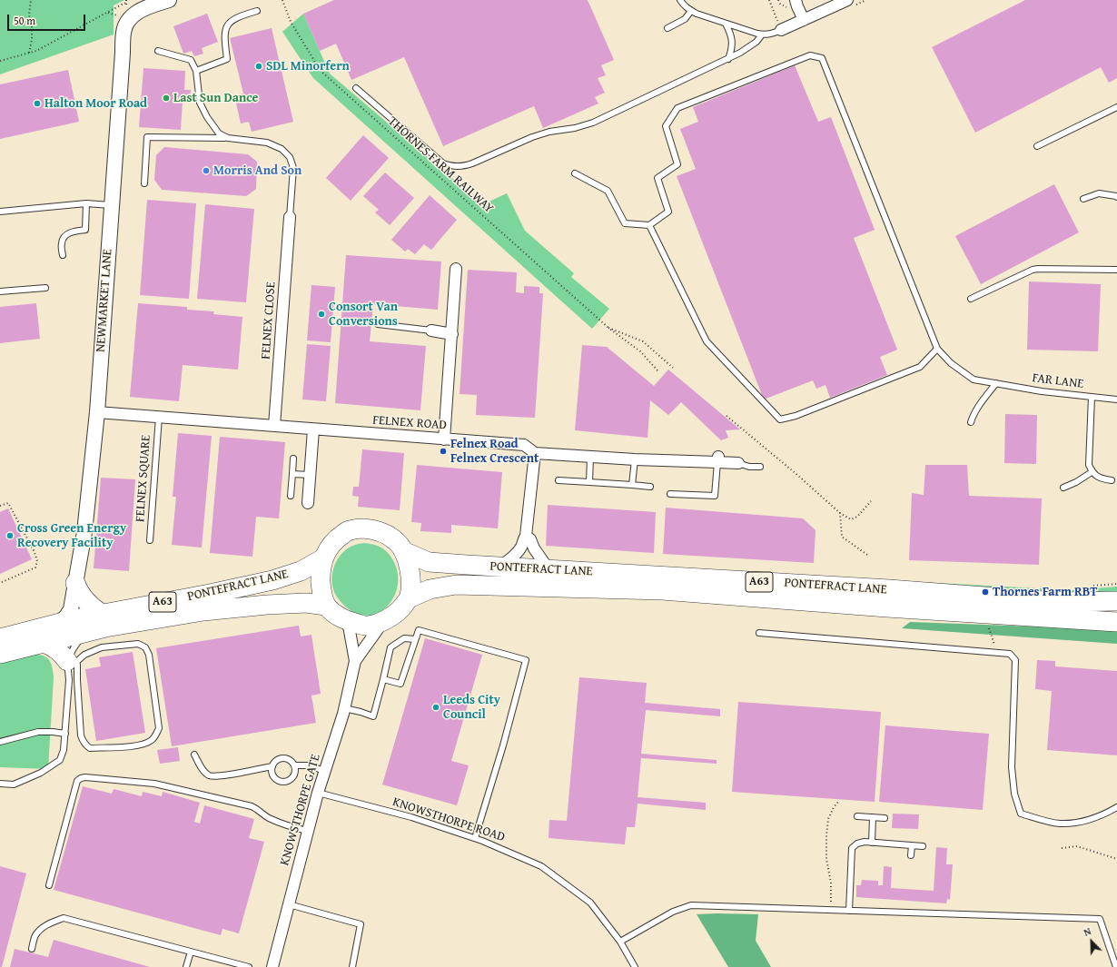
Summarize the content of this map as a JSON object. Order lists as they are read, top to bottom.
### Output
{
  "streets": {
    "highway": ["PONTEFRACT LANE", "A63"],
    "street": [
      "NEWMARKET LANE",
      "FELNEX CLOSE",
      "FELNEX ROAD",
      "KNOWSTHORPE GATE"
    ],
    "lane": ["FAR LANE", "FELNEX SQUARE", "KNOWSTHORPE ROAD"],
    "path": ["THORNES FARM RAILWAY"]
  },
  "crossings": [
    ["NEWMARKET LANE", "FELNEX ROAD"],
    ["NEWMARKET LANE", "PONTEFRACT LANE"],
    ["FELNEX CLOSE", "FELNEX ROAD"],
    ["FELNEX ROAD", "FELNEX SQUARE"],
    ["PONTEFRACT LANE", "A63"],
    ["PONTEFRACT LANE", "KNOWSTHORPE GATE"],
    ["A63", "KNOWSTHORPE GATE"],
    ["KNOWSTHORPE GATE", "KNOWSTHORPE ROAD"]
  ],
  "places": [
    "SDL Minorfern",
    "Last Sun Dance",
    "Halton Moor Road",
    "Morris And Son",
    "Consort Van Conversions",
    "Felnex Road Felnex Crescent",
    "Cross Green Energy Recovery Facility",
    "Thornes Farm RBT",
    "Leeds City Council"
  ],
  "scale_bar": "50 m",
  "north": "top left"
}
